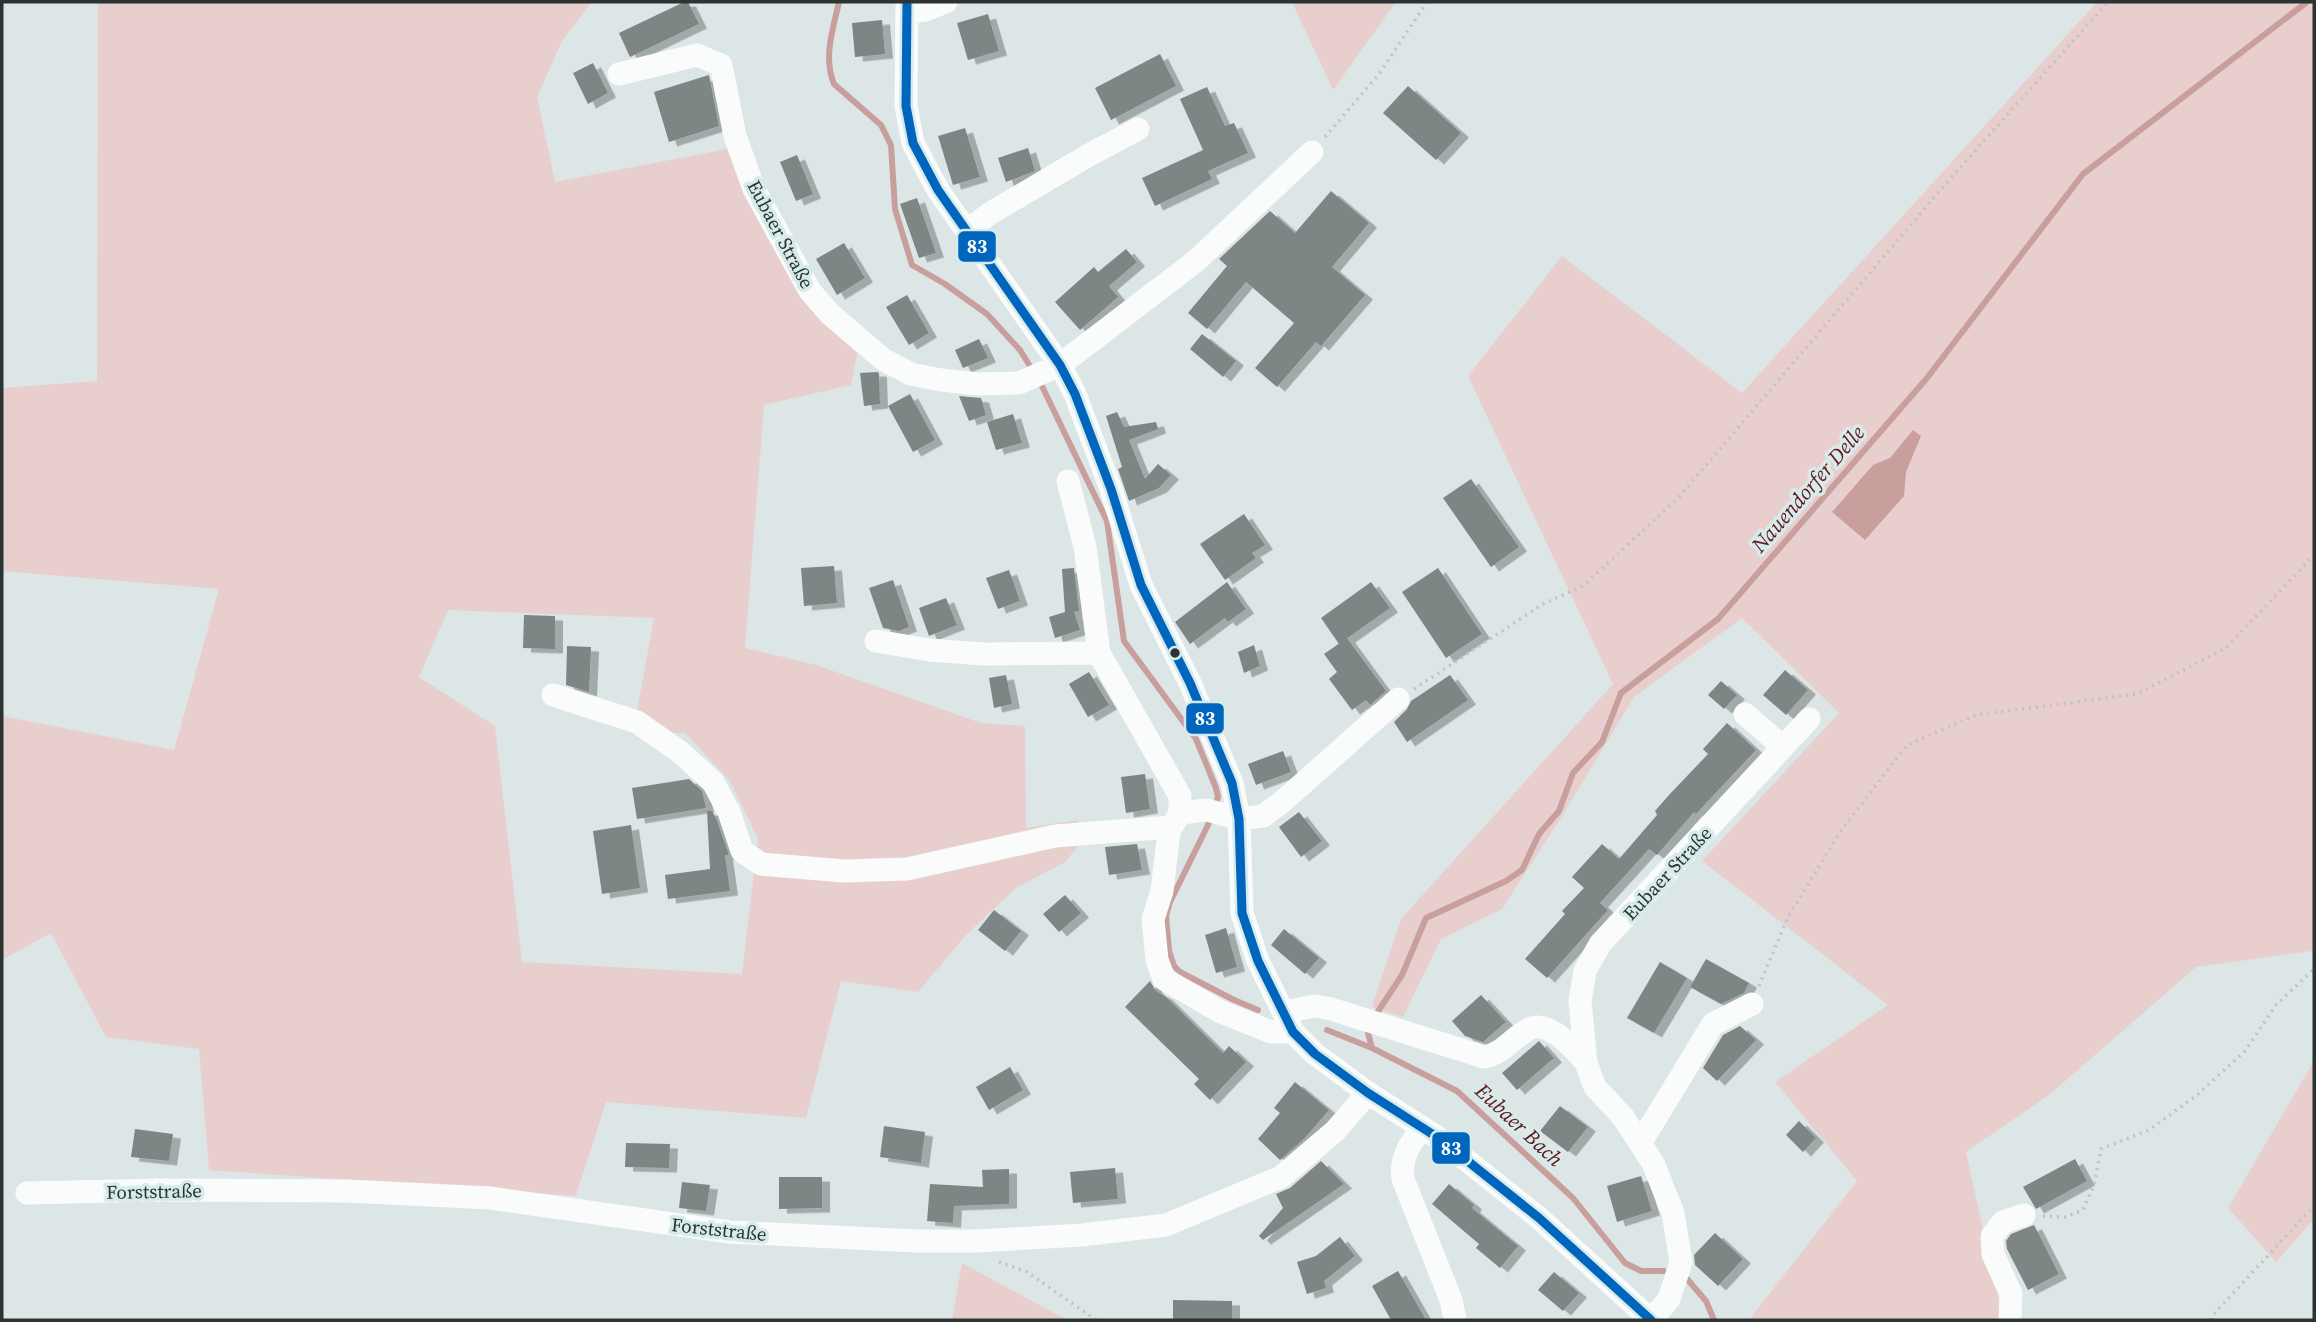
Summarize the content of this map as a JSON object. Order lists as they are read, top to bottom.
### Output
{
  "streets": {
    "street": ["Eubaer Straße", "Forststraße"]
  },
  "crossings": [
    ["Eubaer Straße", "Forststraße"]
  ],
  "water": ["Nauendorfer Delle", "Eubaer Bach"],
  "lines": ["transit line 83"]
}
